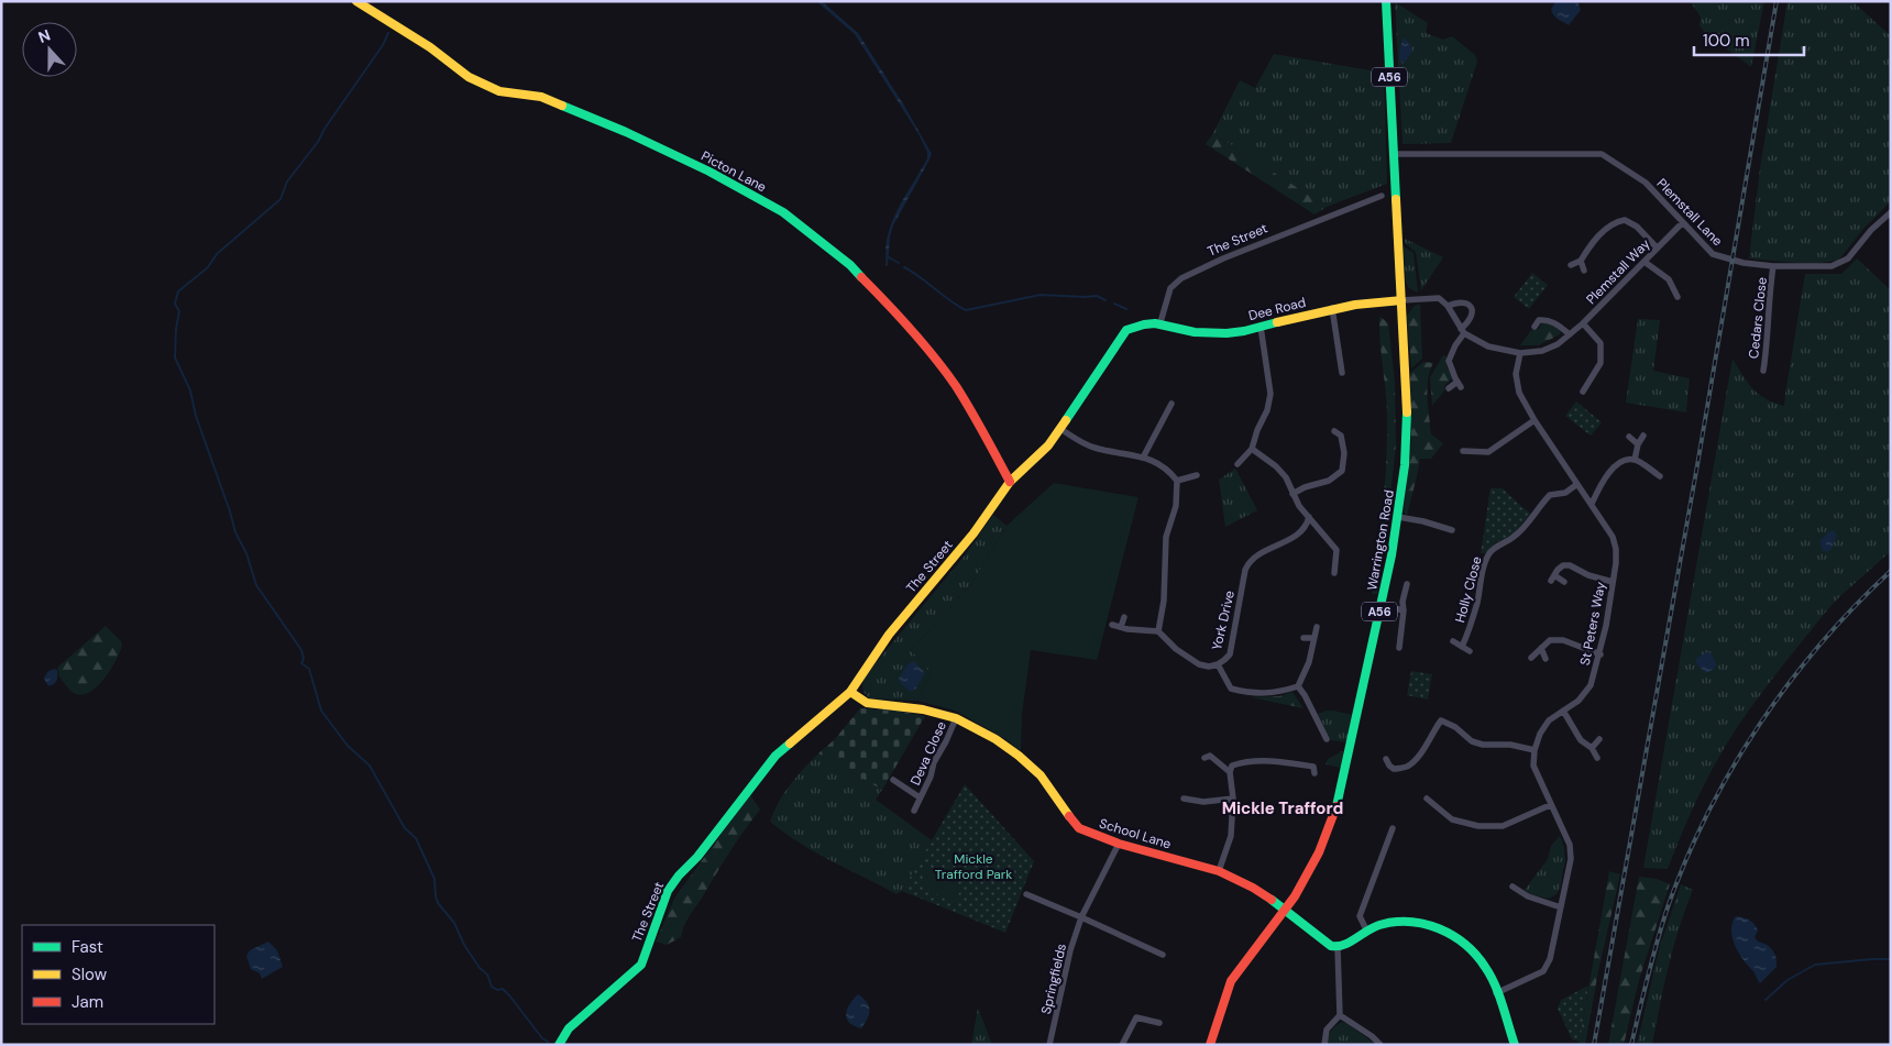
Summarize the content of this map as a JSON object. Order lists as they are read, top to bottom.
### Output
{
  "streets": {
    "street": [
      "A56",
      "Picton Lane",
      "Plemstall Lane",
      "The Street",
      "Plemstall Way",
      "Dee Road",
      "Cedars Close",
      "Warrington Road",
      "Holly Close",
      "York Drive",
      "St Peters Way",
      "Deva Close",
      "School Lane",
      "Springfields"
    ]
  },
  "crossings": [
    ["Picton Lane", "The Street"],
    ["Plemstall Lane", "Plemstall Way"],
    ["Plemstall Lane", "Cedars Close"],
    ["Plemstall Lane", "Warrington Road"],
    ["The Street", "Dee Road"],
    ["The Street", "School Lane"],
    ["Plemstall Way", "St Peters Way"],
    ["Dee Road", "Warrington Road"],
    ["Warrington Road", "School Lane"],
    ["Holly Close", "St Peters Way"],
    ["Deva Close", "School Lane"],
    ["School Lane", "Springfields"]
  ],
  "districts": ["Mickle Trafford"],
  "parks": ["Mickle Trafford Park"],
  "legend": ["Fast", "Slow", "Jam"],
  "scale_bar": "100 m",
  "north": "top"
}
